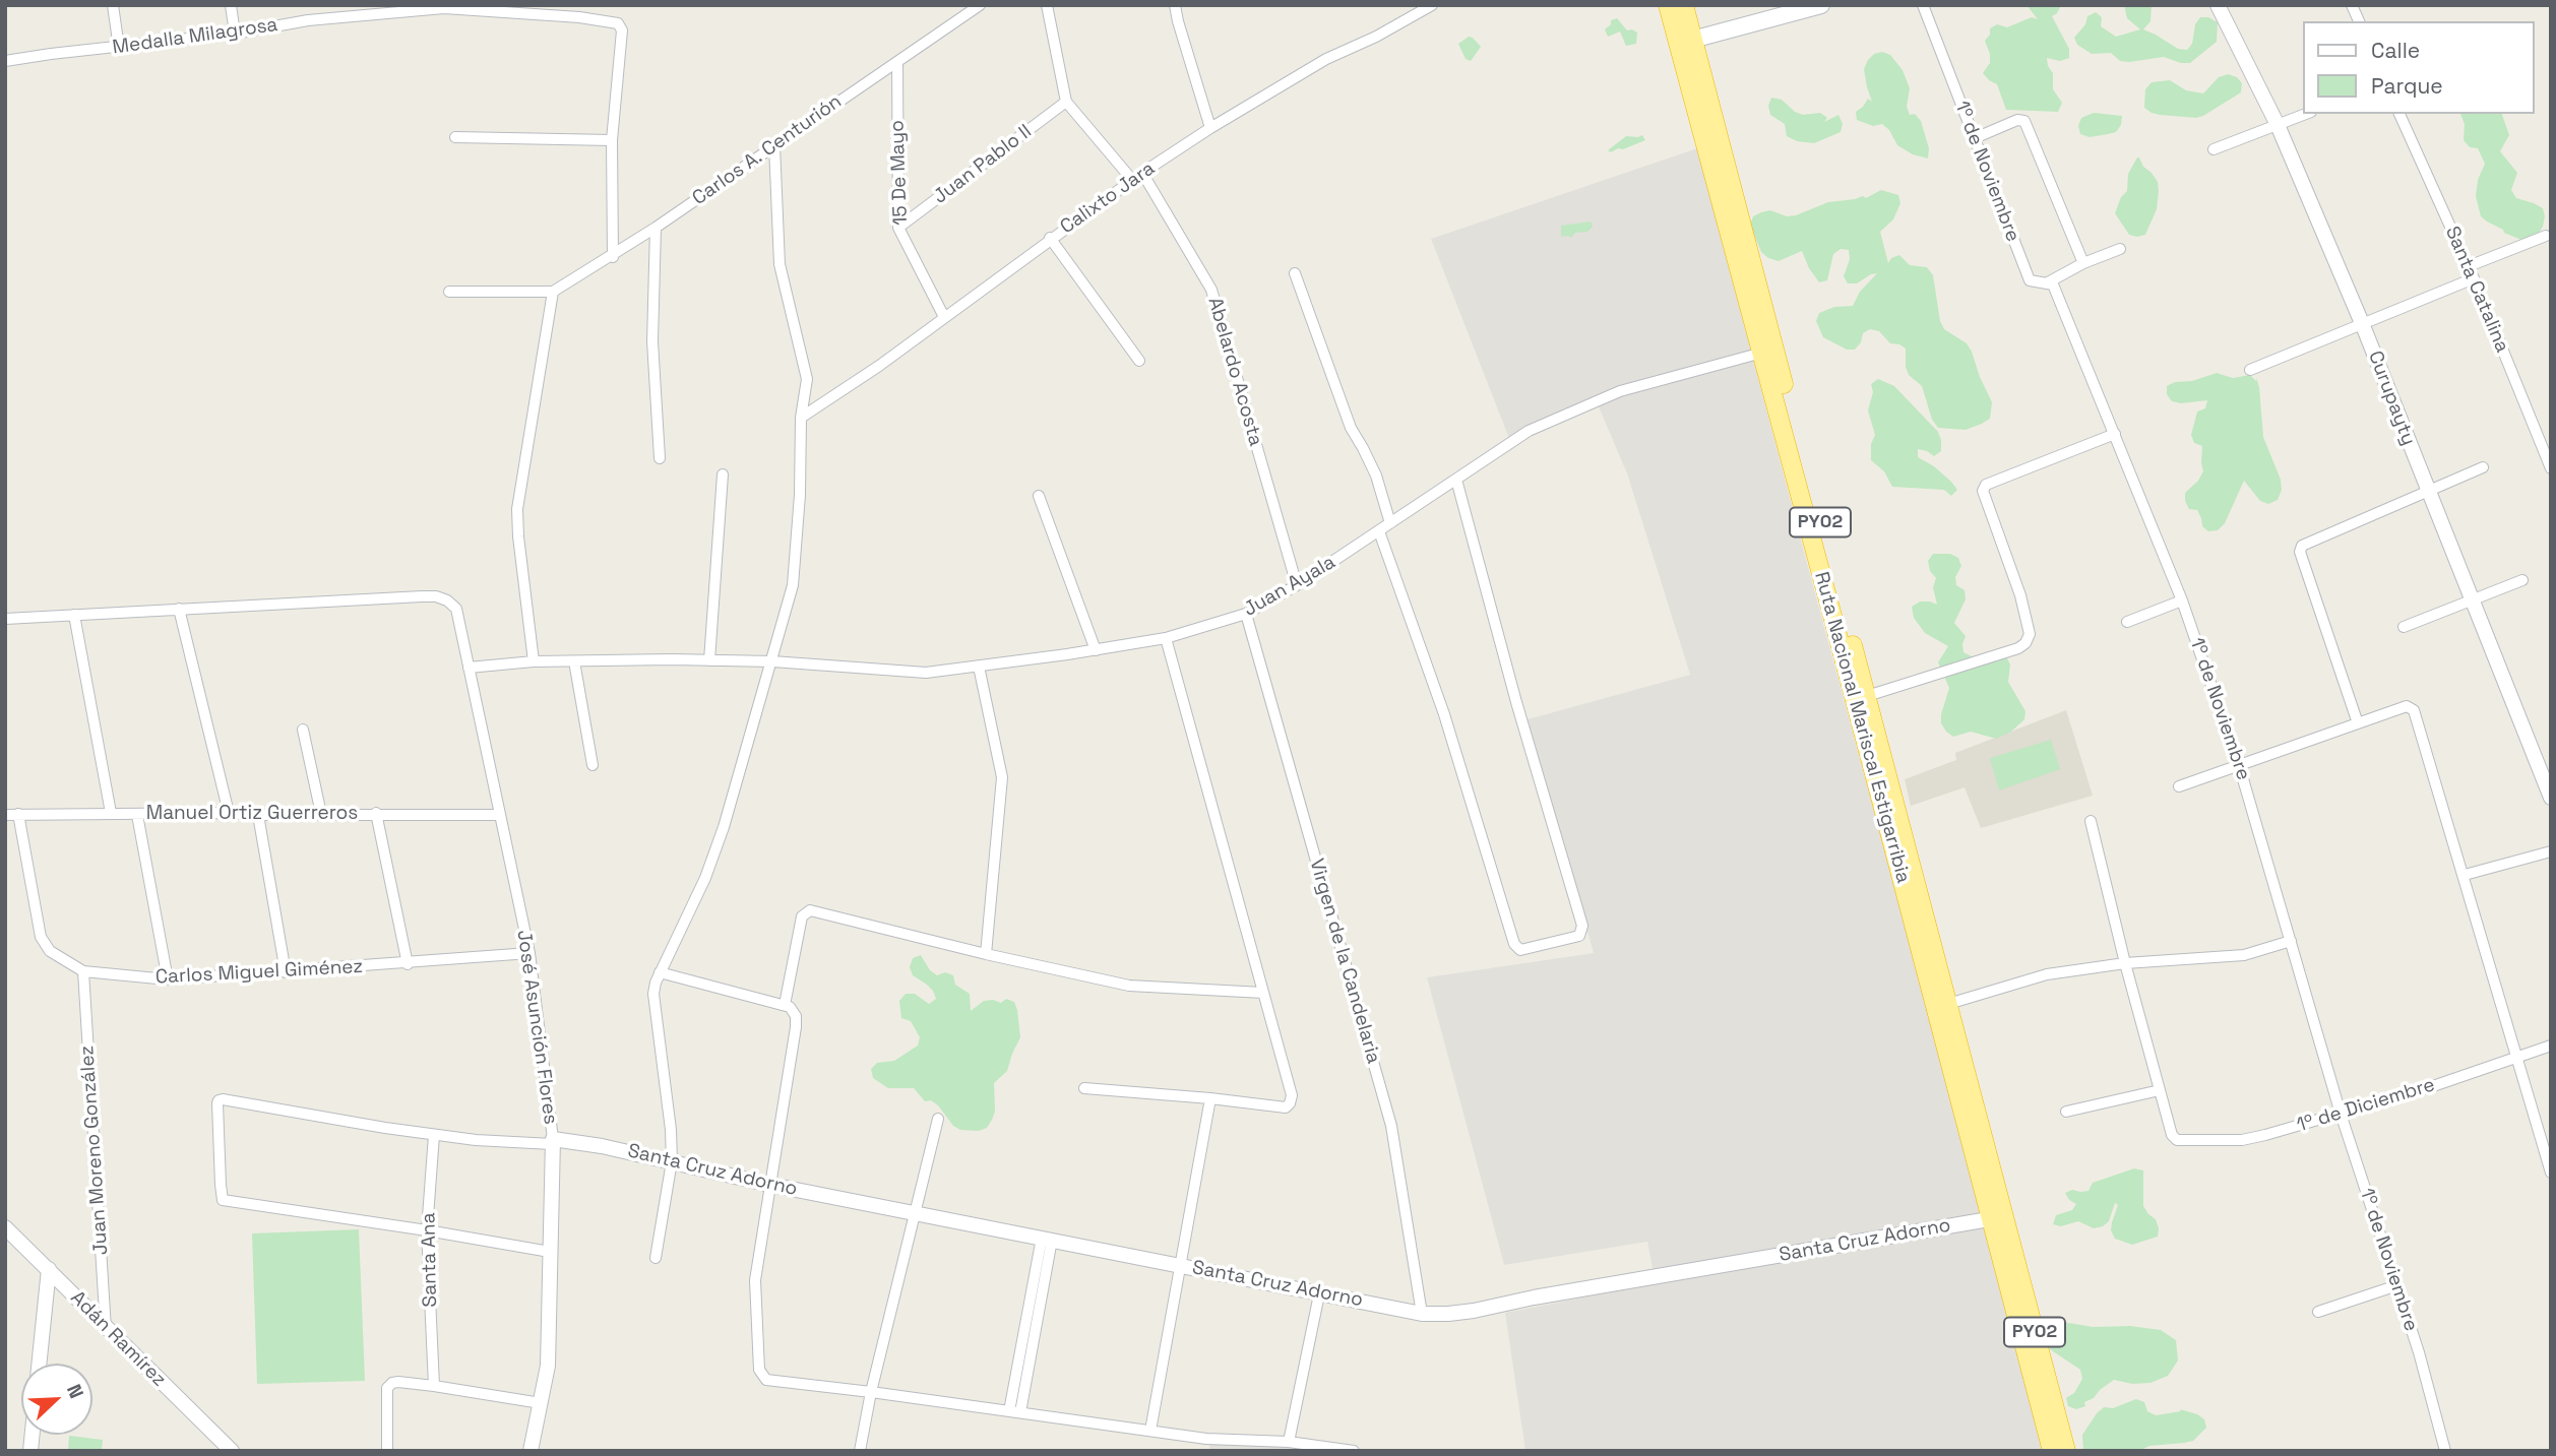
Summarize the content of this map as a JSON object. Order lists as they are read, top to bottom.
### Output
{
  "streets": {
    "highway": ["PY02", "Ruta Nacional Mariscal Estigarribia"],
    "street": [
      "Medalla Milagrosa",
      "Carlos A. Centurión",
      "Juan Pablo II",
      "1º de Noviembre",
      "15 De Mayo",
      "Calixto Jara",
      "Santa Catalina",
      "Abelardo Acosta",
      "Curupayty",
      "Juan Ayala",
      "Manuel Ortiz Guerreros",
      "Virgen de la Candelaria",
      "Carlos Miguel Giménez",
      "José Asunción Flores",
      "1º de Diciembre",
      "Juan Moreno González",
      "Santa Cruz Adorno",
      "Santa Ana",
      "Adán Ramírez"
    ]
  },
  "crossings": [
    ["Medalla Milagrosa", "Carlos A. Centurión"],
    ["Carlos A. Centurión", "15 De Mayo"],
    ["Juan Pablo II", "15 De Mayo"],
    ["1º de Noviembre", "1º de Diciembre"],
    ["15 De Mayo", "Calixto Jara"],
    ["Calixto Jara", "Abelardo Acosta"],
    ["Abelardo Acosta", "Juan Ayala"],
    ["Juan Ayala", "Ruta Nacional Mariscal Estigarribia"],
    ["Juan Ayala", "Virgen de la Candelaria"],
    ["Juan Ayala", "José Asunción Flores"],
    ["Ruta Nacional Mariscal Estigarribia", "Santa Cruz Adorno"],
    ["Manuel Ortiz Guerreros", "Carlos Miguel Giménez"],
    ["Manuel Ortiz Guerreros", "José Asunción Flores"],
    ["Virgen de la Candelaria", "Santa Cruz Adorno"],
    ["Carlos Miguel Giménez", "José Asunción Flores"],
    ["Carlos Miguel Giménez", "Juan Moreno González"],
    ["José Asunción Flores", "Santa Cruz Adorno"],
    ["Juan Moreno González", "Adán Ramírez"]
  ],
  "legend": ["Calle", "Parque"],
  "north": "top right"
}
